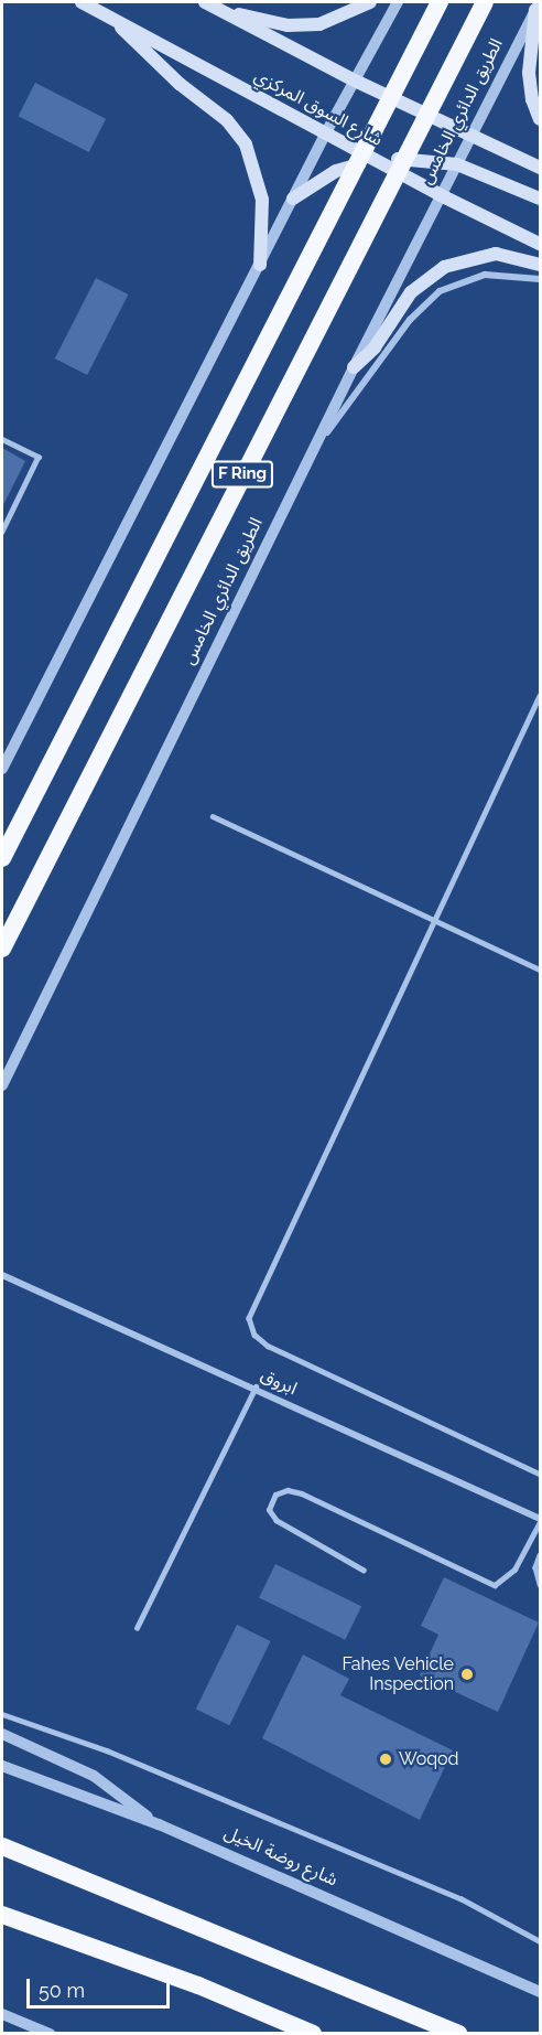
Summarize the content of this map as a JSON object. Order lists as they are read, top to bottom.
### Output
{
  "streets": {
    "highway": ["الطريق الدائري الخامس", "F Ring"],
    "main road": ["شارع السوق المركزي"],
    "street": ["ابروق", "شارع روضة الخيل"]
  },
  "crossings": [
    ["شارع السوق المركزي", "الطريق الدائري الخامس"]
  ],
  "places": ["Fahes Vehicle Inspection", "Woqod"],
  "scale_bar": "50 m"
}
